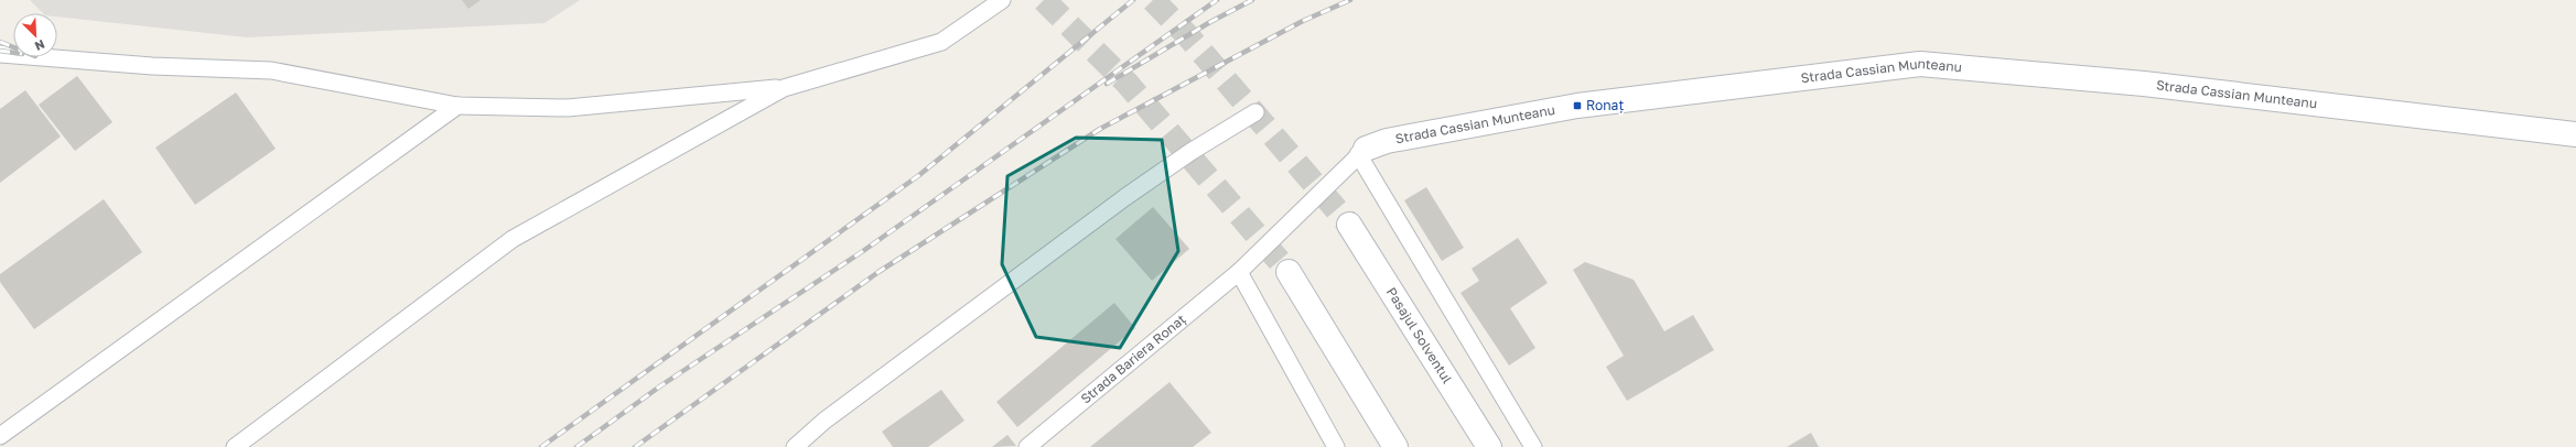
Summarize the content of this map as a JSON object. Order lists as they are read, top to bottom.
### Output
{
  "streets": {
    "street": ["Strada Cassian Munteanu", "Pasajul Solventul"],
    "lane": ["Strada Bariera Ronaț"]
  },
  "crossings": [
    ["Strada Cassian Munteanu", "Strada Bariera Ronaț"]
  ],
  "places": {
    "transit": ["Ronaț"]
  },
  "north": "bottom right"
}
